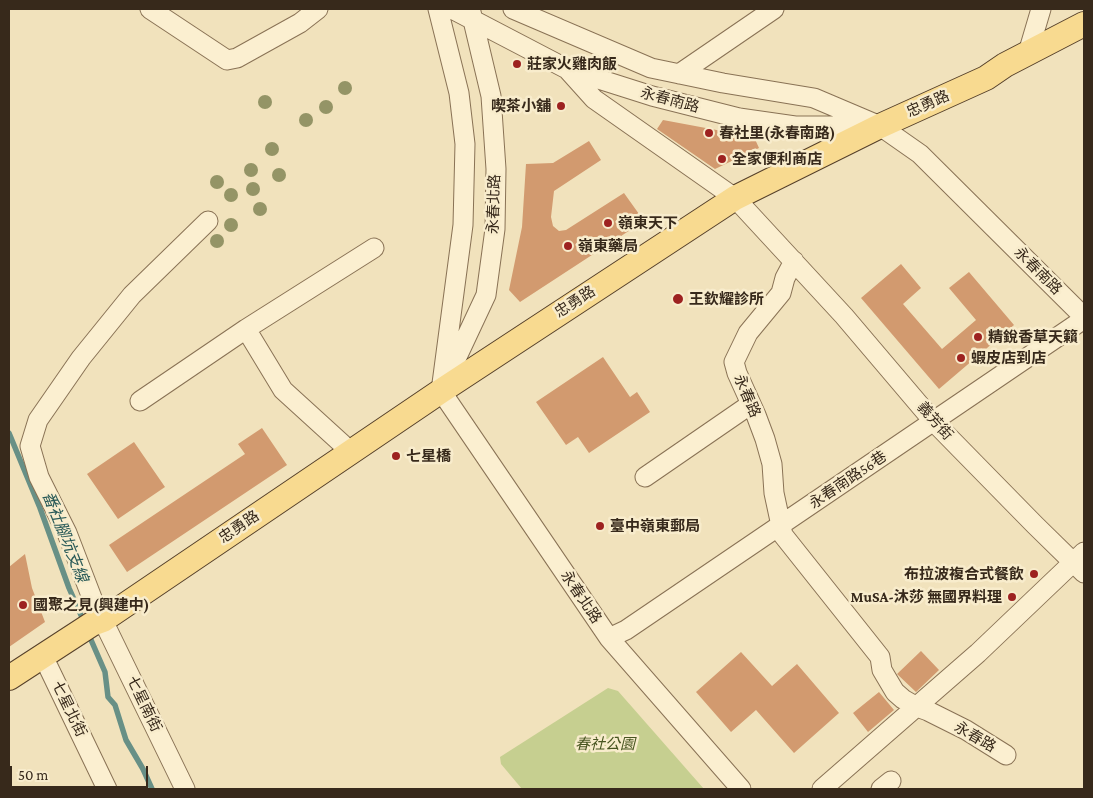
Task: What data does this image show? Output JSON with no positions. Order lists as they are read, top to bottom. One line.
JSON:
{"streets":{"main road":["忠勇路"],"street":["永春南路","永春北路","永春路","義芳街","永春南路56巷","七星南街","七星北街"]},"crossings":[["永春南路","忠勇路"],["永春南路","永春北路"],["永春南路","永春南路56巷"],["忠勇路","永春北路"],["忠勇路","七星南街"],["永春北路","永春南路56巷"],["永春路","義芳街"],["永春路","永春南路56巷"],["義芳街","永春南路56巷"]],"water":["番社腳坑支線"],"parks":["春社公園"],"places":["莊家火雞肉飯","喫茶小舖","春社里(永春南路)","全家便利商店","嶺東天下","嶺東藥局","王欽耀診所","精銳香草天籟","蝦皮店到店","七星橋","臺中嶺東郵局","布拉波複合式餐飲","MuSA-沐莎 無國界料理","國聚之見(興建中)"],"scale_bar":"50 m"}
